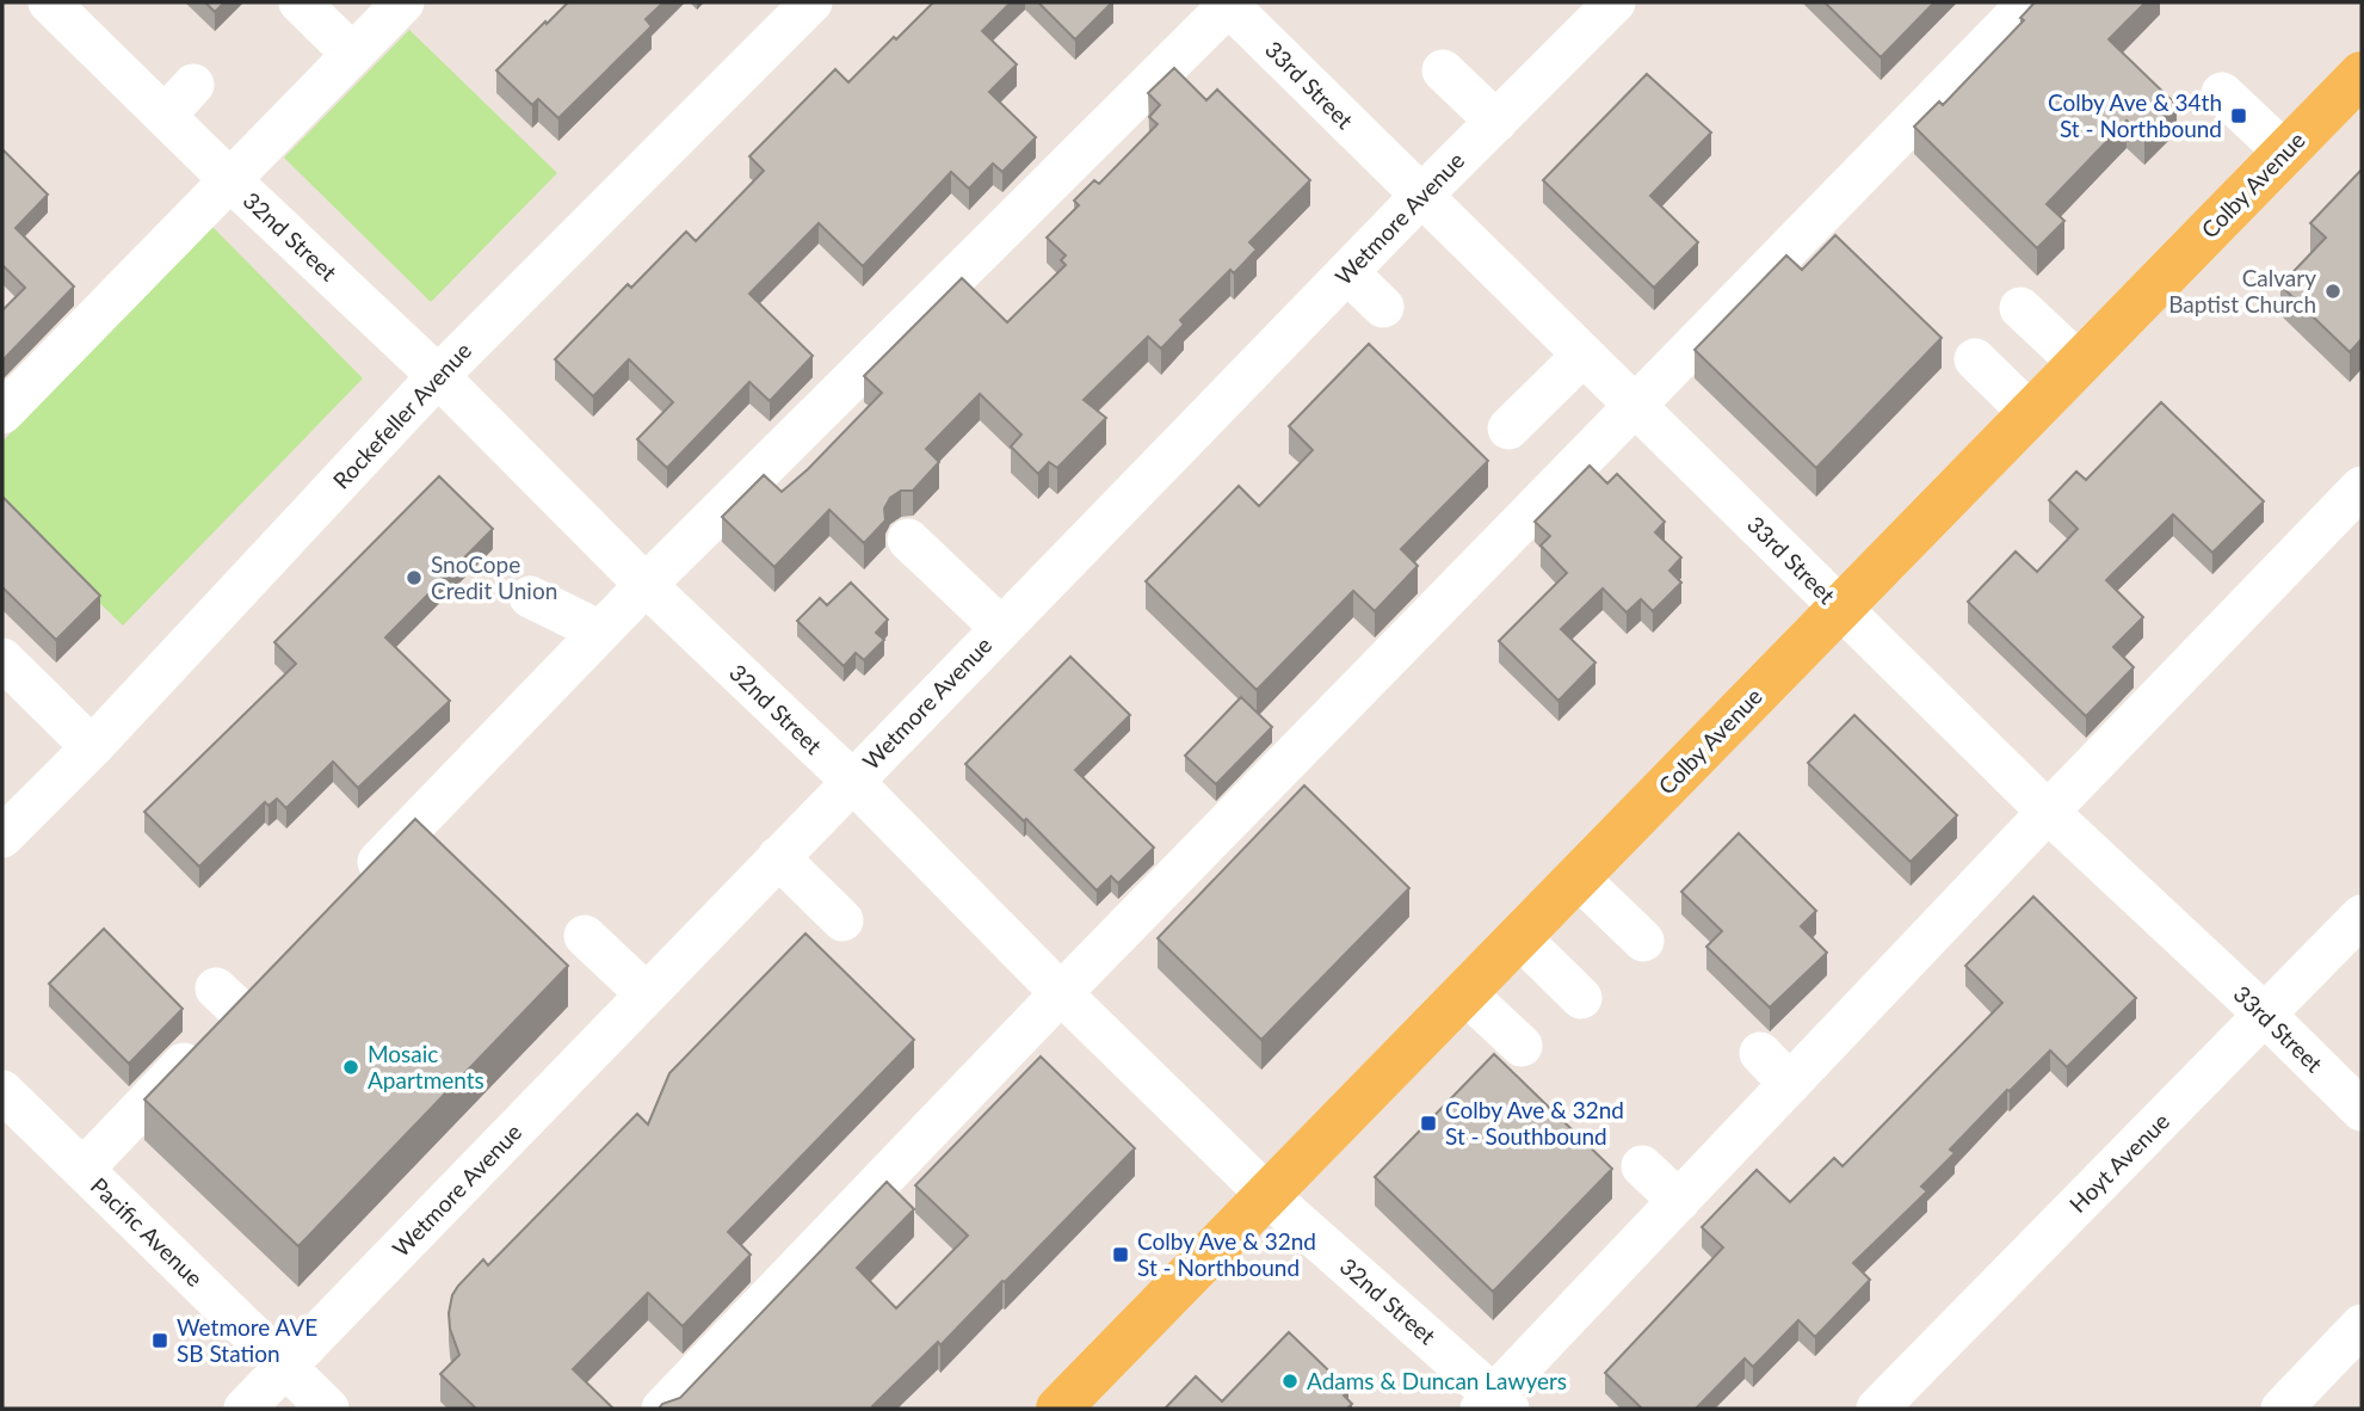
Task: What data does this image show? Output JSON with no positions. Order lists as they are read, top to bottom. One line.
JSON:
{"streets":{"main road":["Colby Avenue"],"street":["33rd Street","Wetmore Avenue","32nd Street","Rockefeller Avenue","Hoyt Avenue","Pacific Avenue"]},"crossings":[["33rd Street","Colby Avenue"],["33rd Street","Wetmore Avenue"],["33rd Street","Hoyt Avenue"],["Colby Avenue","32nd Street"],["Wetmore Avenue","32nd Street"],["Wetmore Avenue","Pacific Avenue"],["32nd Street","Rockefeller Avenue"]],"places":{"transit":["Colby Ave & 34th St - Northbound","Colby Ave & 32nd St - Southbound","Colby Ave & 32nd St - Northbound","Wetmore AVE SB Station"],"other":["Calvary Baptist Church","SnoCope Credit Union","Mosaic Apartments","Adams & Duncan Lawyers"]}}
